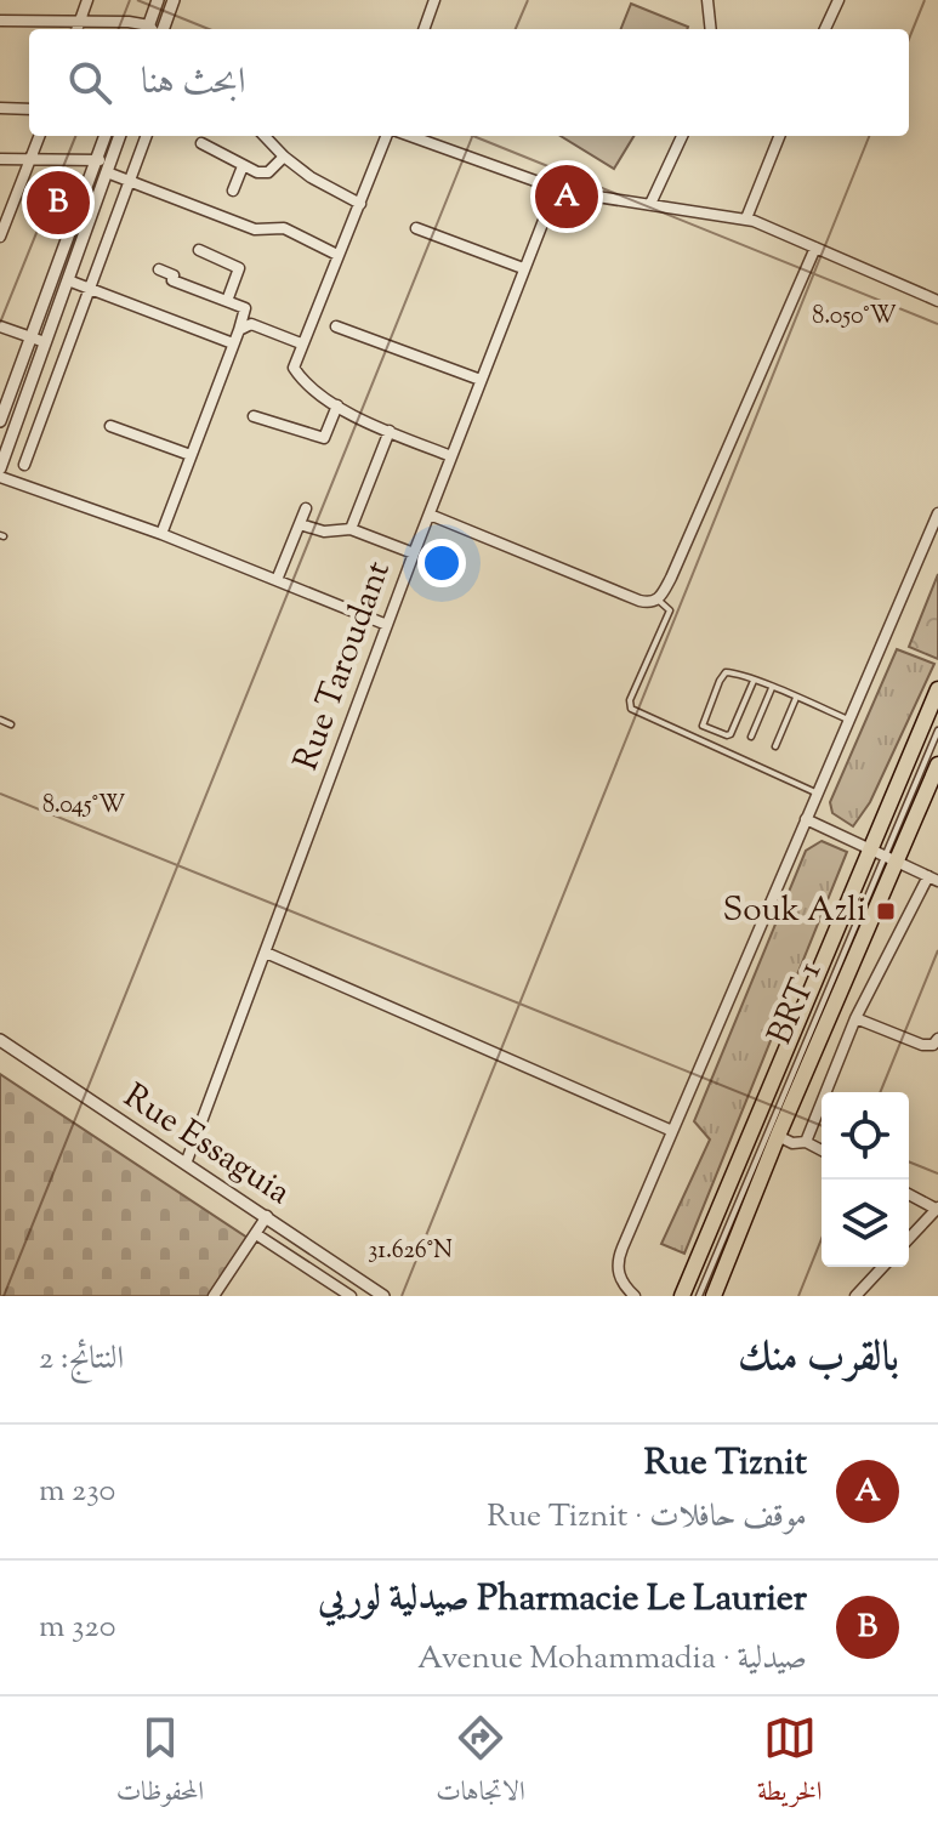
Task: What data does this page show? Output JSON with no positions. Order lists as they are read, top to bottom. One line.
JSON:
{"streets":{"street":["Rue Taroudant","Rue Essaguia"],"lane":["BRT 1"]},"crossings":[["Rue Taroudant","Rue Essaguia"]],"places":{"transit":["Souk Azli"]},"page":{"search":"ابحث هنا","pins":["A","B"],"heading":["بالقرب منك","النتائج: 2"],"list":[{"mark":"A","name":"Rue Tiznit","note":"موقف حافلات · Rue Tiznit","value":"230 m"},{"mark":"B","name":"Pharmacie Le Laurier صيدلية لوريي","note":"صيدلية · Avenue Mohammadia","value":"320 m"}],"nav":["الخريطة","الاتجاهات","المحفوظات"]},"coordinates":["8.050°W","8.045°W","31.626°N"]}
